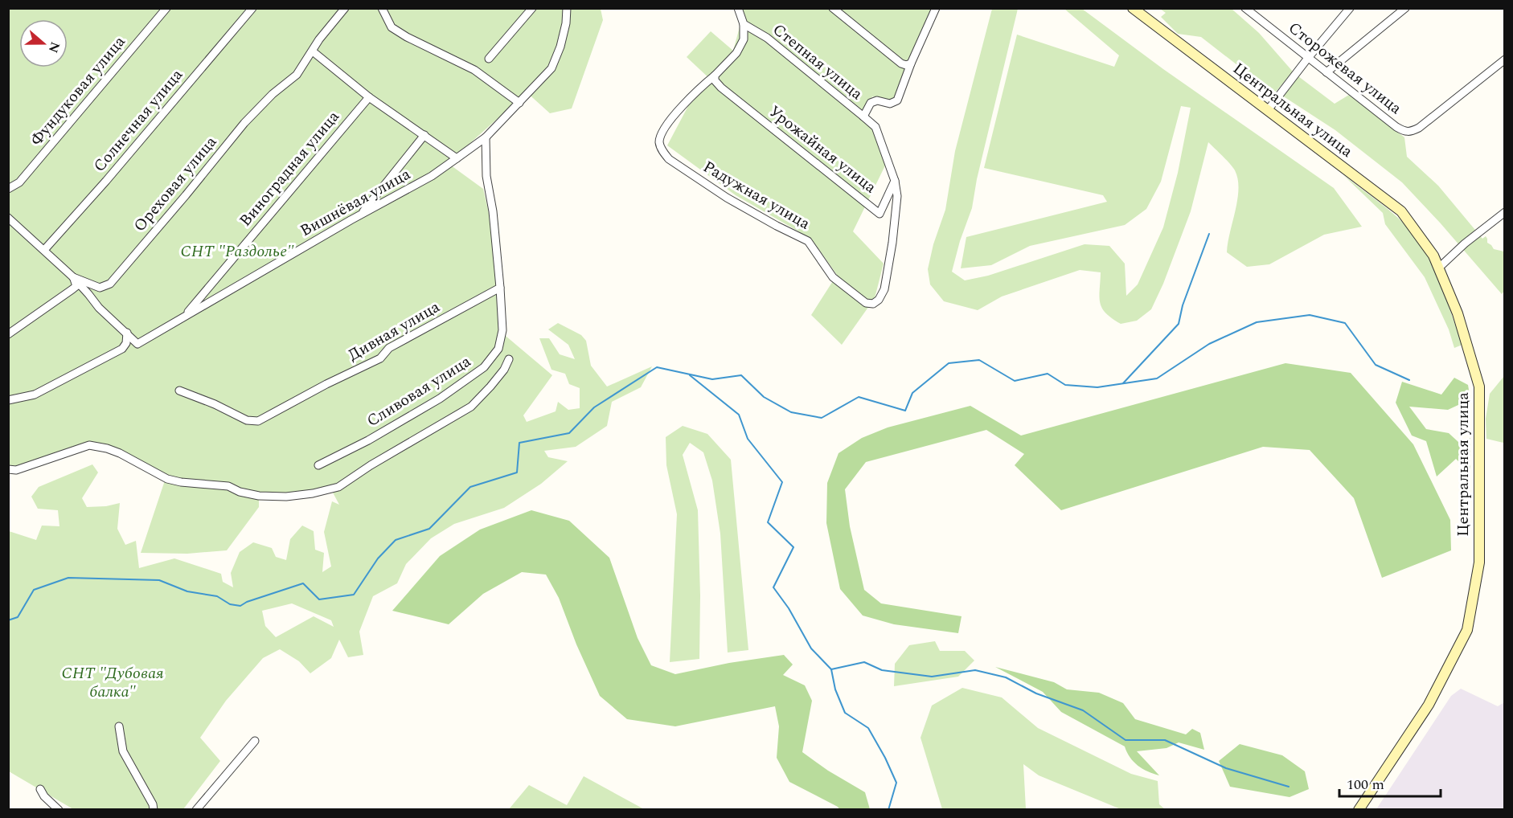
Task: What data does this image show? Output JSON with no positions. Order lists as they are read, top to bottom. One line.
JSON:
{"streets":{"street":["Степная улица","Сторожевая улица","Фундуковая улица","Центральная улица","Солнечная улица","Урожайная улица","Виноградная улица","Ореховая улица","Радужная улица","Вишнёвая улица","Дивная улица","Сливовая улица"]},"crossings":[["Степная улица","Урожайная улица"],["Солнечная улица","Ореховая улица"],["Урожайная улица","Радужная улица"],["Виноградная улица","Вишнёвая улица"],["Ореховая улица","Вишнёвая улица"],["Дивная улица","Сливовая улица"]],"parks":["СНТ \"Раздолье\"","СНТ \"Дубовая балка\""],"scale_bar":"100 m","north":"right"}
